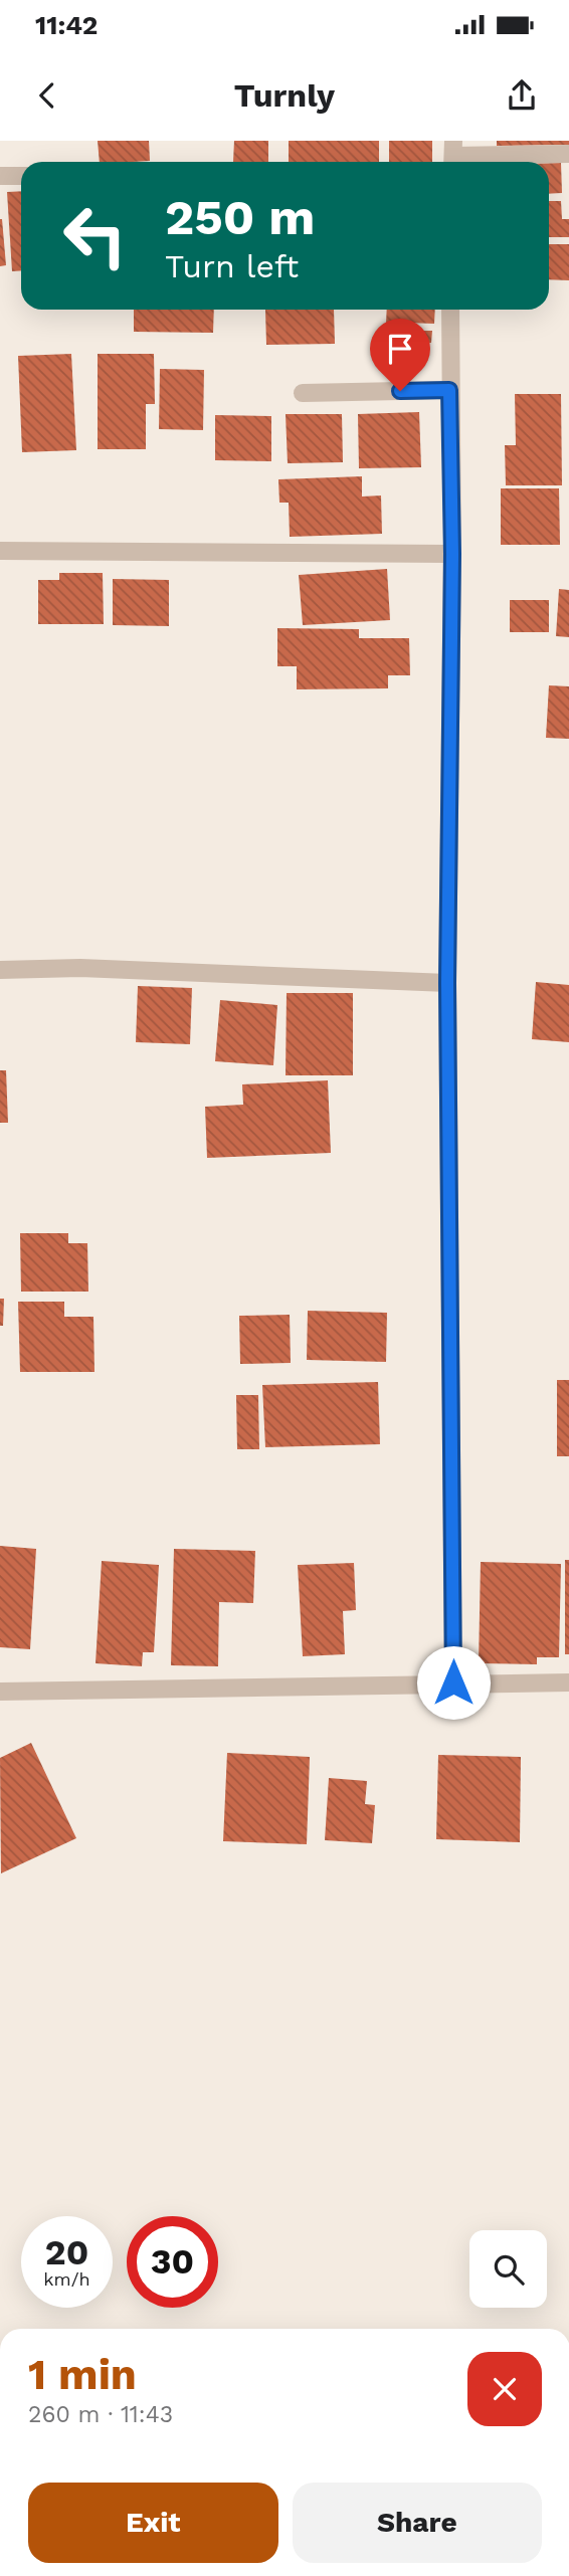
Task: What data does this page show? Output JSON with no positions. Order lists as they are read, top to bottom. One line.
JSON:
{"page":{"status":"11:42","header":"Turnly","turn":["250 m","Turn left"],"speed":"20 km/h","limit":"30","heading":["1 min","260 m · 11:43"],"buttons":["Exit","Share"]}}
